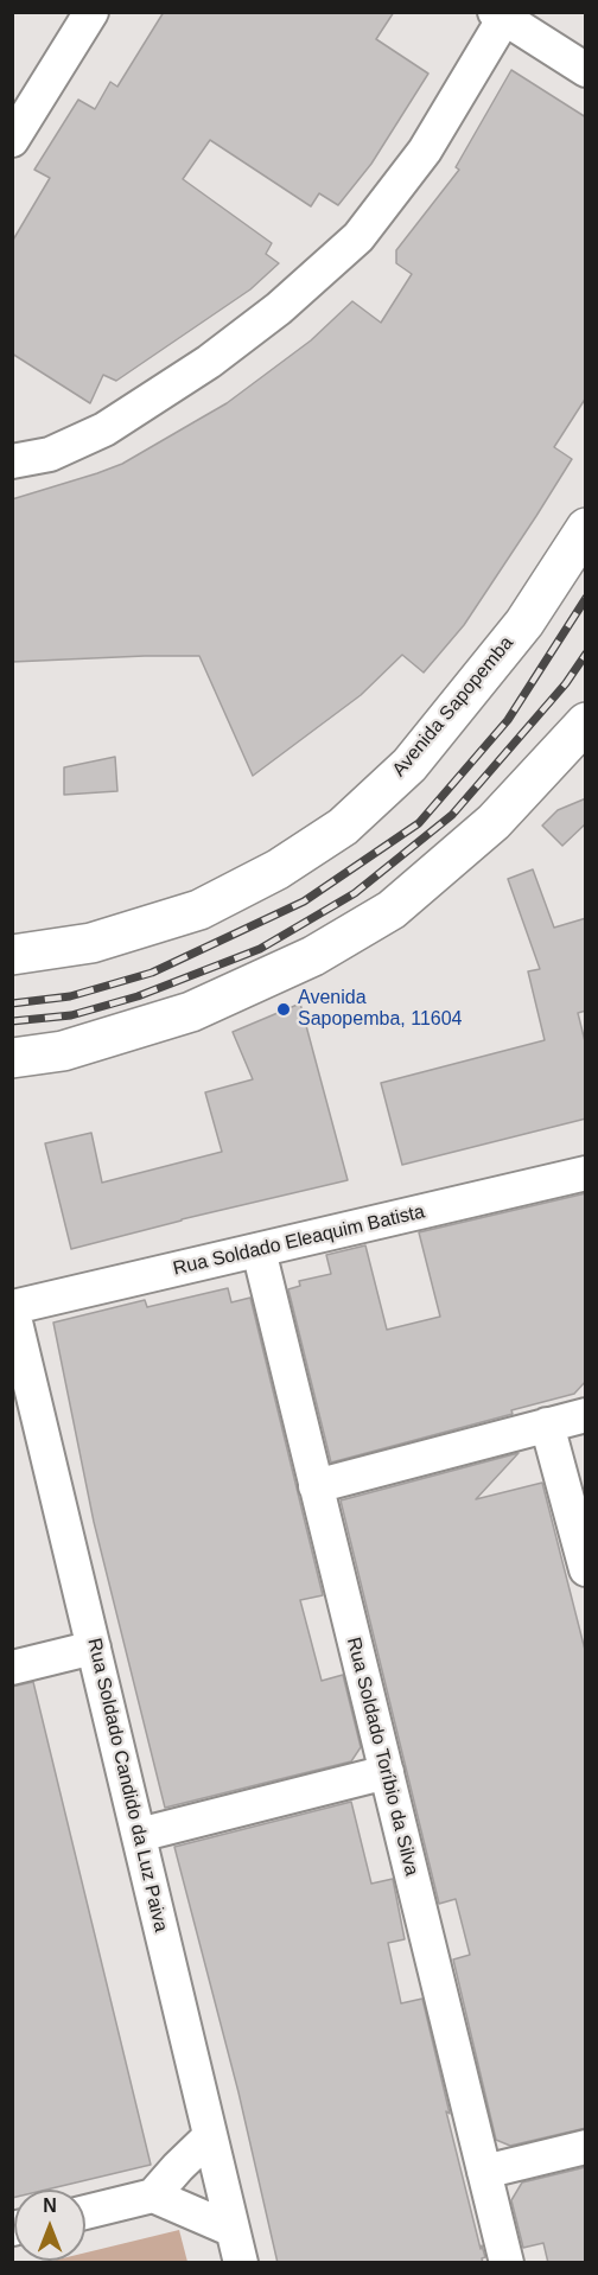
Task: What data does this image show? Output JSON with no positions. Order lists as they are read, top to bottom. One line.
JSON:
{"streets":{"main road":["Avenida Sapopemba"],"street":["Rua Soldado Eleaquim Batista","Rua Soldado Toríbio da Silva","Rua Soldado Candido da Luz Paiva"]},"crossings":[["Rua Soldado Eleaquim Batista","Rua Soldado Toríbio da Silva"],["Rua Soldado Eleaquim Batista","Rua Soldado Candido da Luz Paiva"]],"places":["Avenida Sapopemba, 11604"],"north":"top"}
